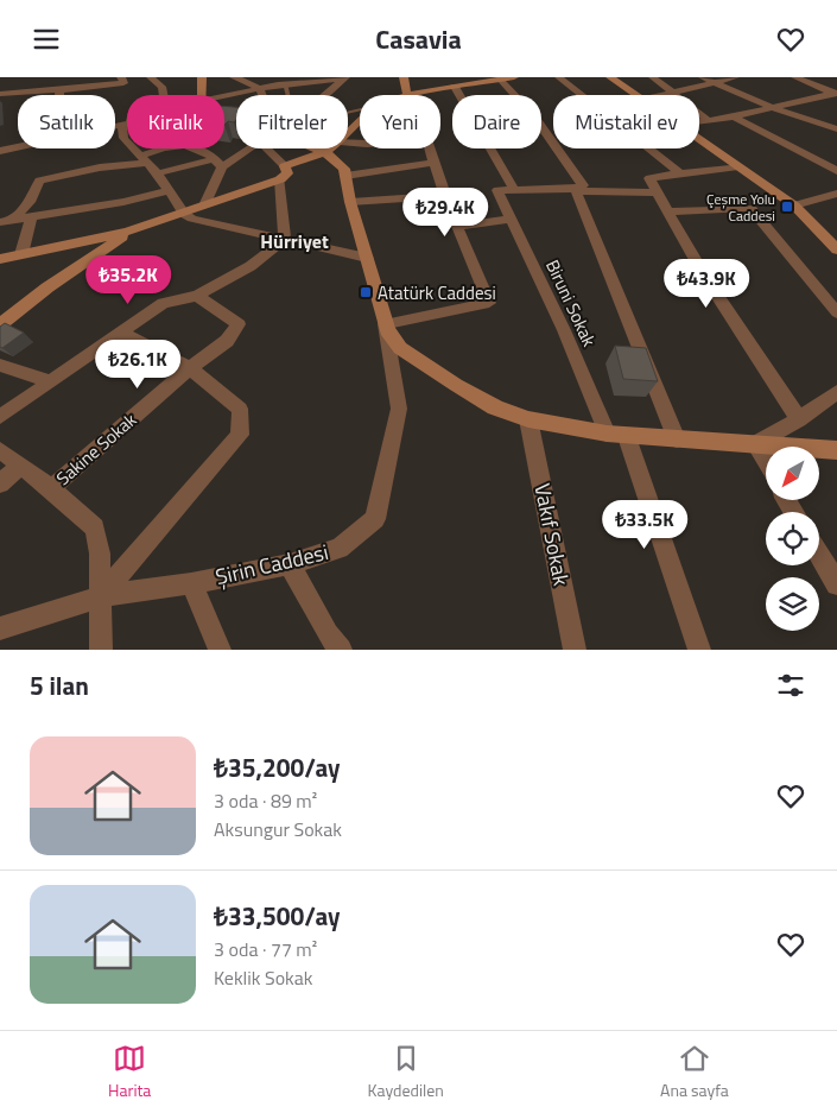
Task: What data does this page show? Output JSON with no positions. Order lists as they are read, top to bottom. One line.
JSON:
{"streets":{"street":["Biruni Sokak","Sakine Sokak","Vakıf Sokak","Şirin Caddesi"]},"districts":["Hürriyet"],"places":{"transit":["Çeşme Yolu Caddesi","Atatürk Caddesi"]},"north":"bottom left","page":{"header":"Casavia","chip":["Satılık","Kiralık","Filtreler","Yeni","Daire","Müstakil ev"],"price":["₺29.4K","₺35.2K","₺43.9K","₺26.1K","₺33.5K"],"heading":"5 ilan","list":[{"name":"₺35,200/ay","note":"3 oda · 89 m² · Aksungur Sokak"},{"name":"₺33,500/ay","note":"3 oda · 77 m² · Keklik Sokak"}],"tabs":["Harita","Kaydedilen","Ana sayfa"]}}
